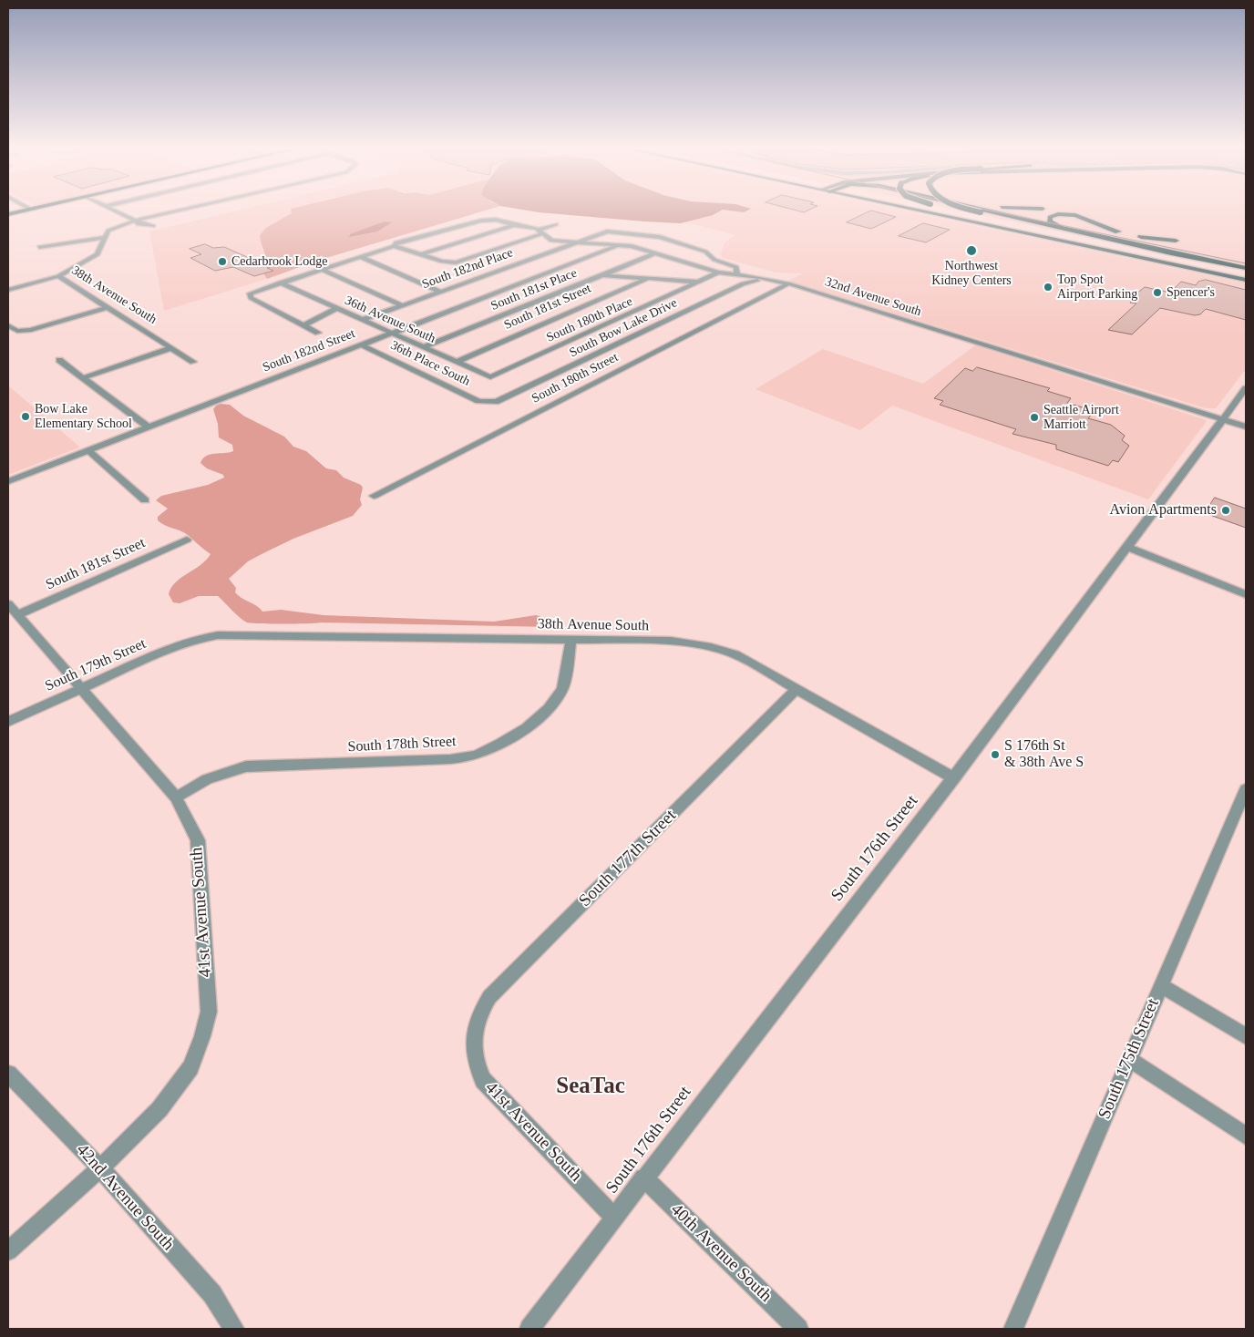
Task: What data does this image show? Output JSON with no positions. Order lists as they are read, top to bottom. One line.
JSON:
{"streets":{"street":["South 182nd Place","South 181st Place","38th Avenue South","32nd Avenue South","South 181st Street","36th Avenue South","South 180th Place","South Bow Lake Drive","South 182nd Street","36th Place South","South 180th Street","South 179th Street","South 178th Street","South 176th Street","South 177th Street","41st Avenue South","South 175th Street","42nd Avenue South","40th Avenue South"]},"crossings":[["South 182nd Place","32nd Avenue South"],["South 182nd Place","36th Avenue South"],["South 181st Place","32nd Avenue South"],["South 181st Place","36th Avenue South"],["South 181st Place","South 180th Place"],["38th Avenue South","South 179th Street"],["38th Avenue South","South 178th Street"],["38th Avenue South","South 176th Street"],["38th Avenue South","South 177th Street"],["32nd Avenue South","South 180th Place"],["32nd Avenue South","South Bow Lake Drive"],["32nd Avenue South","South 182nd Street"],["32nd Avenue South","South 180th Street"],["32nd Avenue South","South 176th Street"],["South 181st Street","36th Avenue South"],["South 181st Street","South 180th Place"],["South 181st Street","41st Avenue South"],["36th Avenue South","South 180th Place"],["36th Avenue South","South 182nd Street"],["South Bow Lake Drive","36th Place South"],["South 182nd Street","36th Place South"],["South 179th Street","41st Avenue South"],["South 178th Street","41st Avenue South"],["South 176th Street","41st Avenue South"],["South 176th Street","40th Avenue South"],["South 177th Street","41st Avenue South"],["41st Avenue South","42nd Avenue South"]],"districts":["SeaTac"],"places":["Northwest Kidney Centers","Cedarbrook Lodge","Top Spot Airport Parking","Spencer's","Bow Lake Elementary School","Seattle Airport Marriott","Avion Apartments","S 176th St & 38th Ave S"]}
